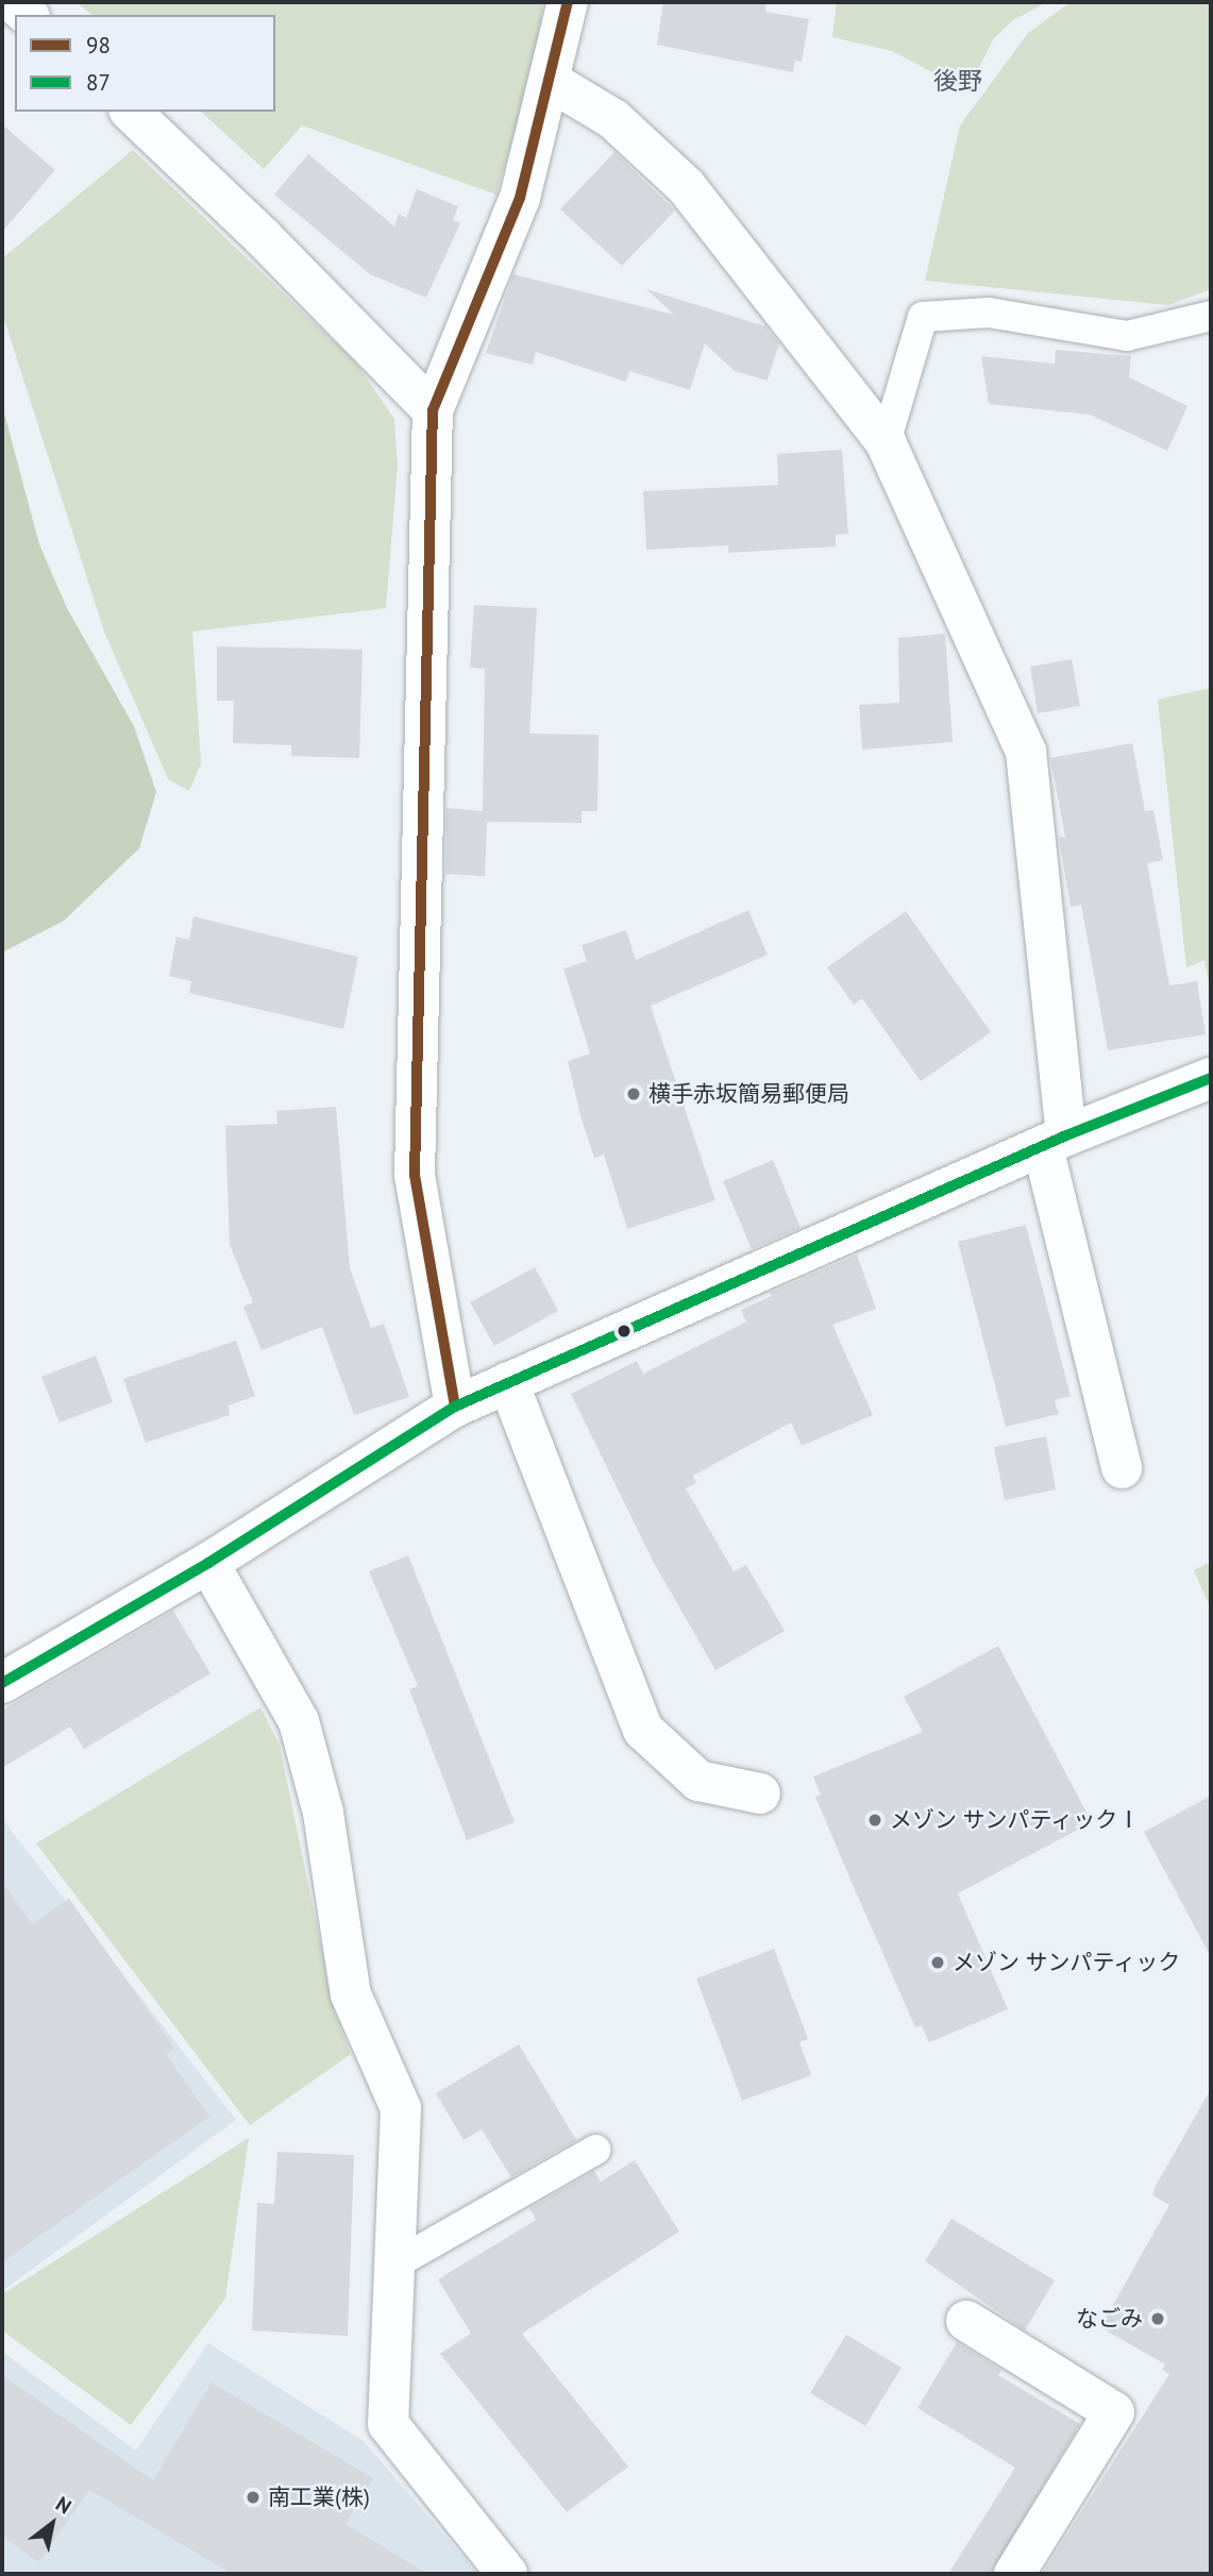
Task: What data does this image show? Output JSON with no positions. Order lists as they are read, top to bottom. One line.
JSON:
{"districts":["後野"],"places":["横手赤坂簡易郵便局","メゾン サンパティックⅠ","メゾン サンパティック","なごみ","南工業(株)"],"lines":["transit line 98","transit line 87"],"legend":["98","87"],"north":"top right"}
